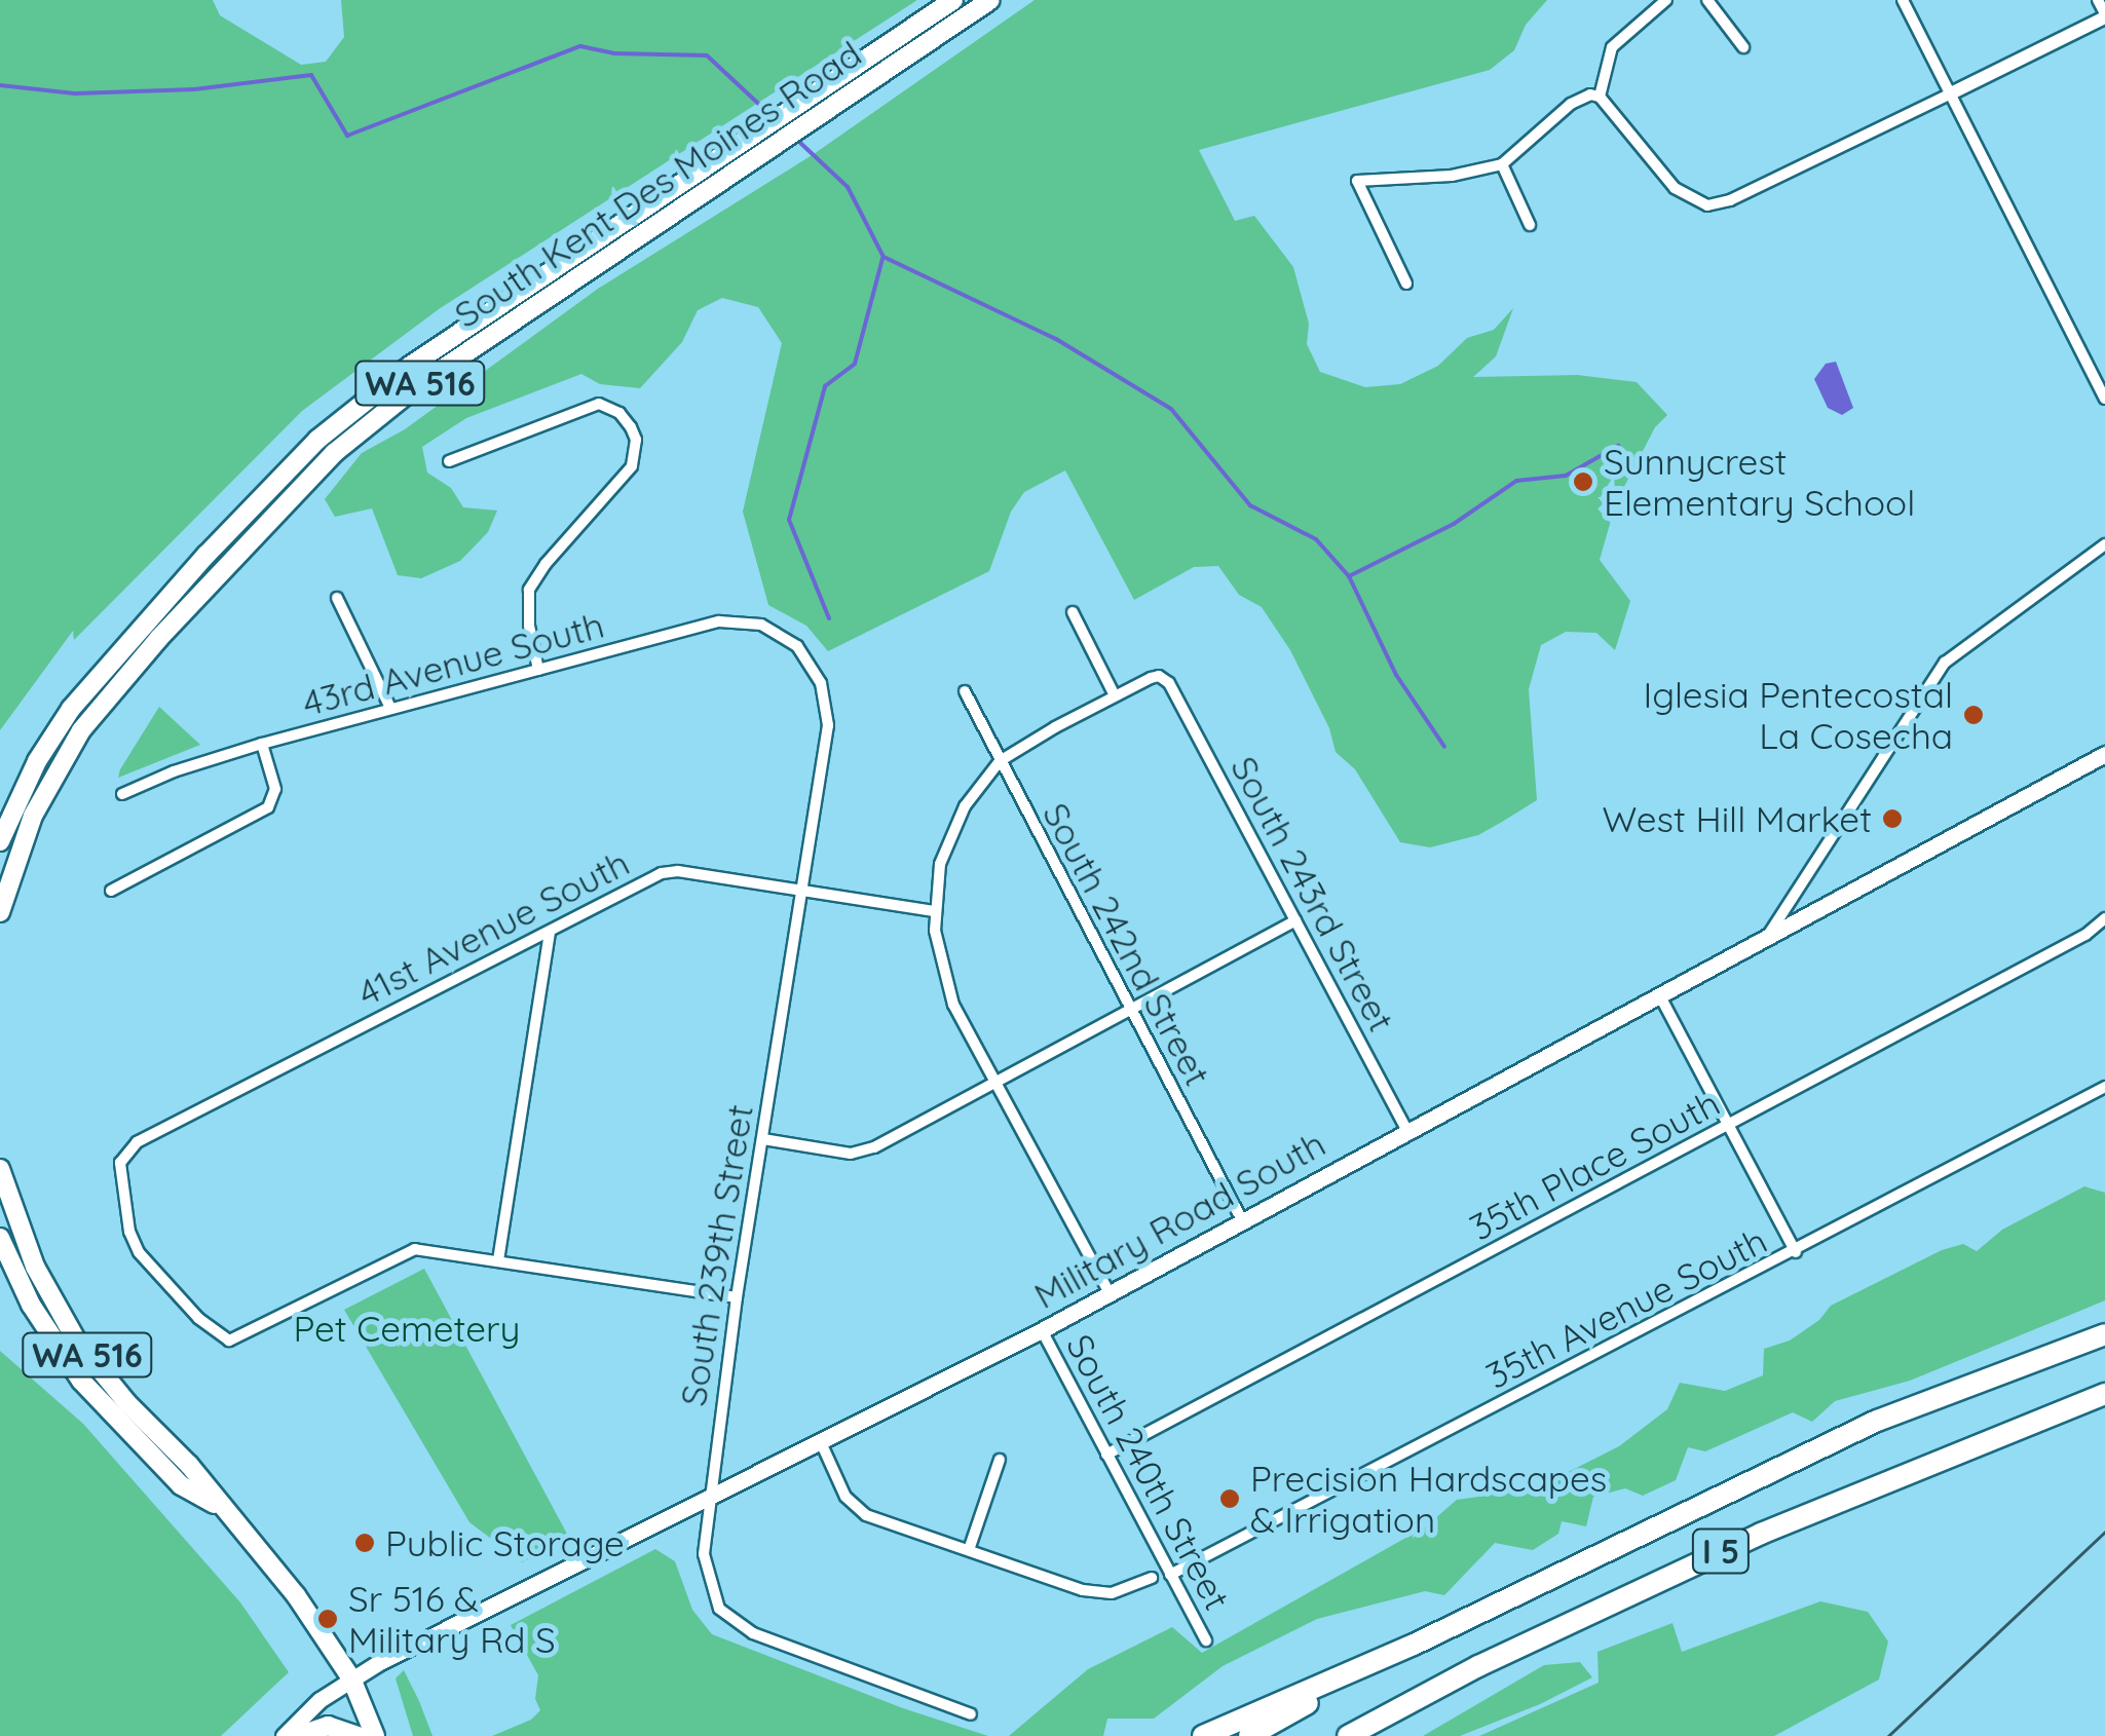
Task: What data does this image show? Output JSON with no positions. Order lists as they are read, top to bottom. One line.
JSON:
{"streets":{"highway":["South Kent Des Moines Road","WA 516","I 5"],"main road":["Military Road South"],"street":["43rd Avenue South","South 243rd Street","41st Avenue South","South 242nd Street","35th Place South","South 239th Street","35th Avenue South","South 240th Street"]},"crossings":[["WA 516","Military Road South"],["43rd Avenue South","South 239th Street"],["South 243rd Street","Military Road South"],["41st Avenue South","South 239th Street"],["South 242nd Street","Military Road South"],["35th Place South","South 240th Street"],["Military Road South","South 239th Street"],["Military Road South","South 240th Street"],["35th Avenue South","South 240th Street"]],"parks":["Pet Cemetery"],"places":["Sunnycrest Elementary School","Iglesia Pentecostal La Cosecha","West Hill Market","Precision Hardscapes & Irrigation","Public Storage","Sr 516 & Military Rd S"]}
